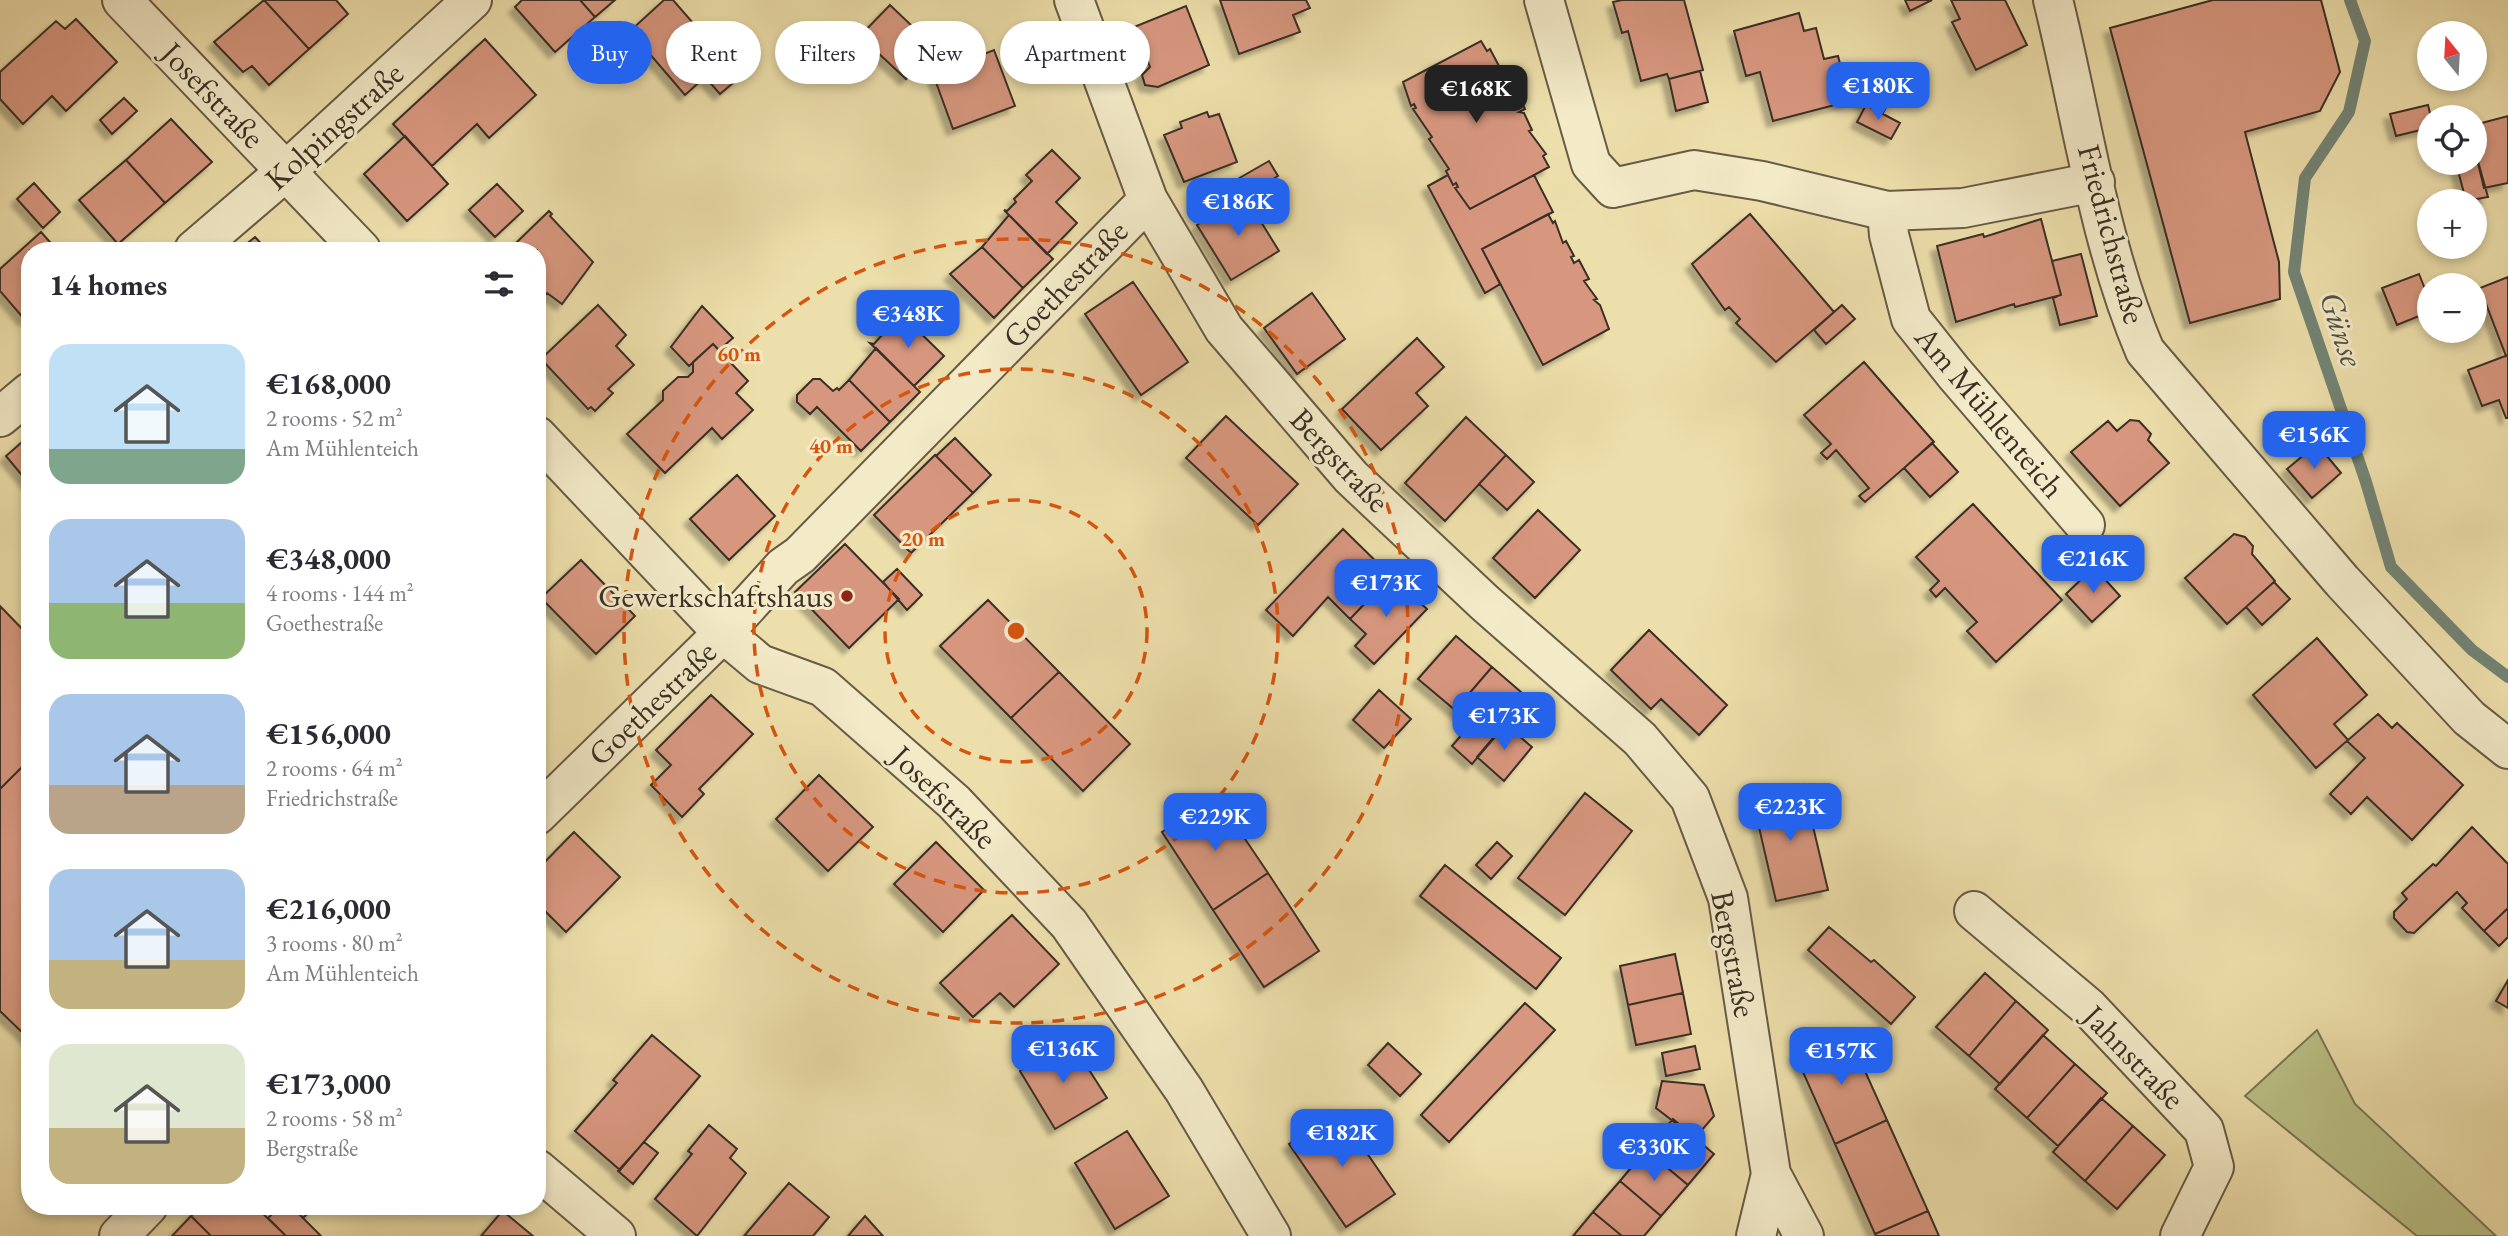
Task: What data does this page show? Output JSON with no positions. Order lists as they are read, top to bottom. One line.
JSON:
{"streets":{"street":["Josefstraße","Kolpingstraße","Friedrichstraße","Goethestraße","Am Mühlenteich","Bergstraße","Jahnstraße"]},"crossings":[["Josefstraße","Kolpingstraße"],["Josefstraße","Goethestraße"],["Goethestraße","Bergstraße"]],"water":["Günse"],"places":["Gewerkschaftshaus"],"north":"top","page":{"map_buttons":["+","−"],"chip":["Buy","Rent","Filters","New","Apartment"],"price":["€180K","€168K","€186K","€348K","€156K","€216K","€173K","€173K","€223K","€229K","€136K","€157K","€182K","€330K"],"heading":"14 homes","list":[{"name":"€168,000","note":"2 rooms · 52 m² · Am Mühlenteich"},{"name":"€348,000","note":"4 rooms · 144 m² · Goethestraße"},{"name":"€156,000","note":"2 rooms · 64 m² · Friedrichstraße"},{"name":"€216,000","note":"3 rooms · 80 m² · Am Mühlenteich"},{"name":"€173,000","note":"2 rooms · 58 m² · Bergstraße"}]},"rings":["60 m","40 m","20 m"]}
